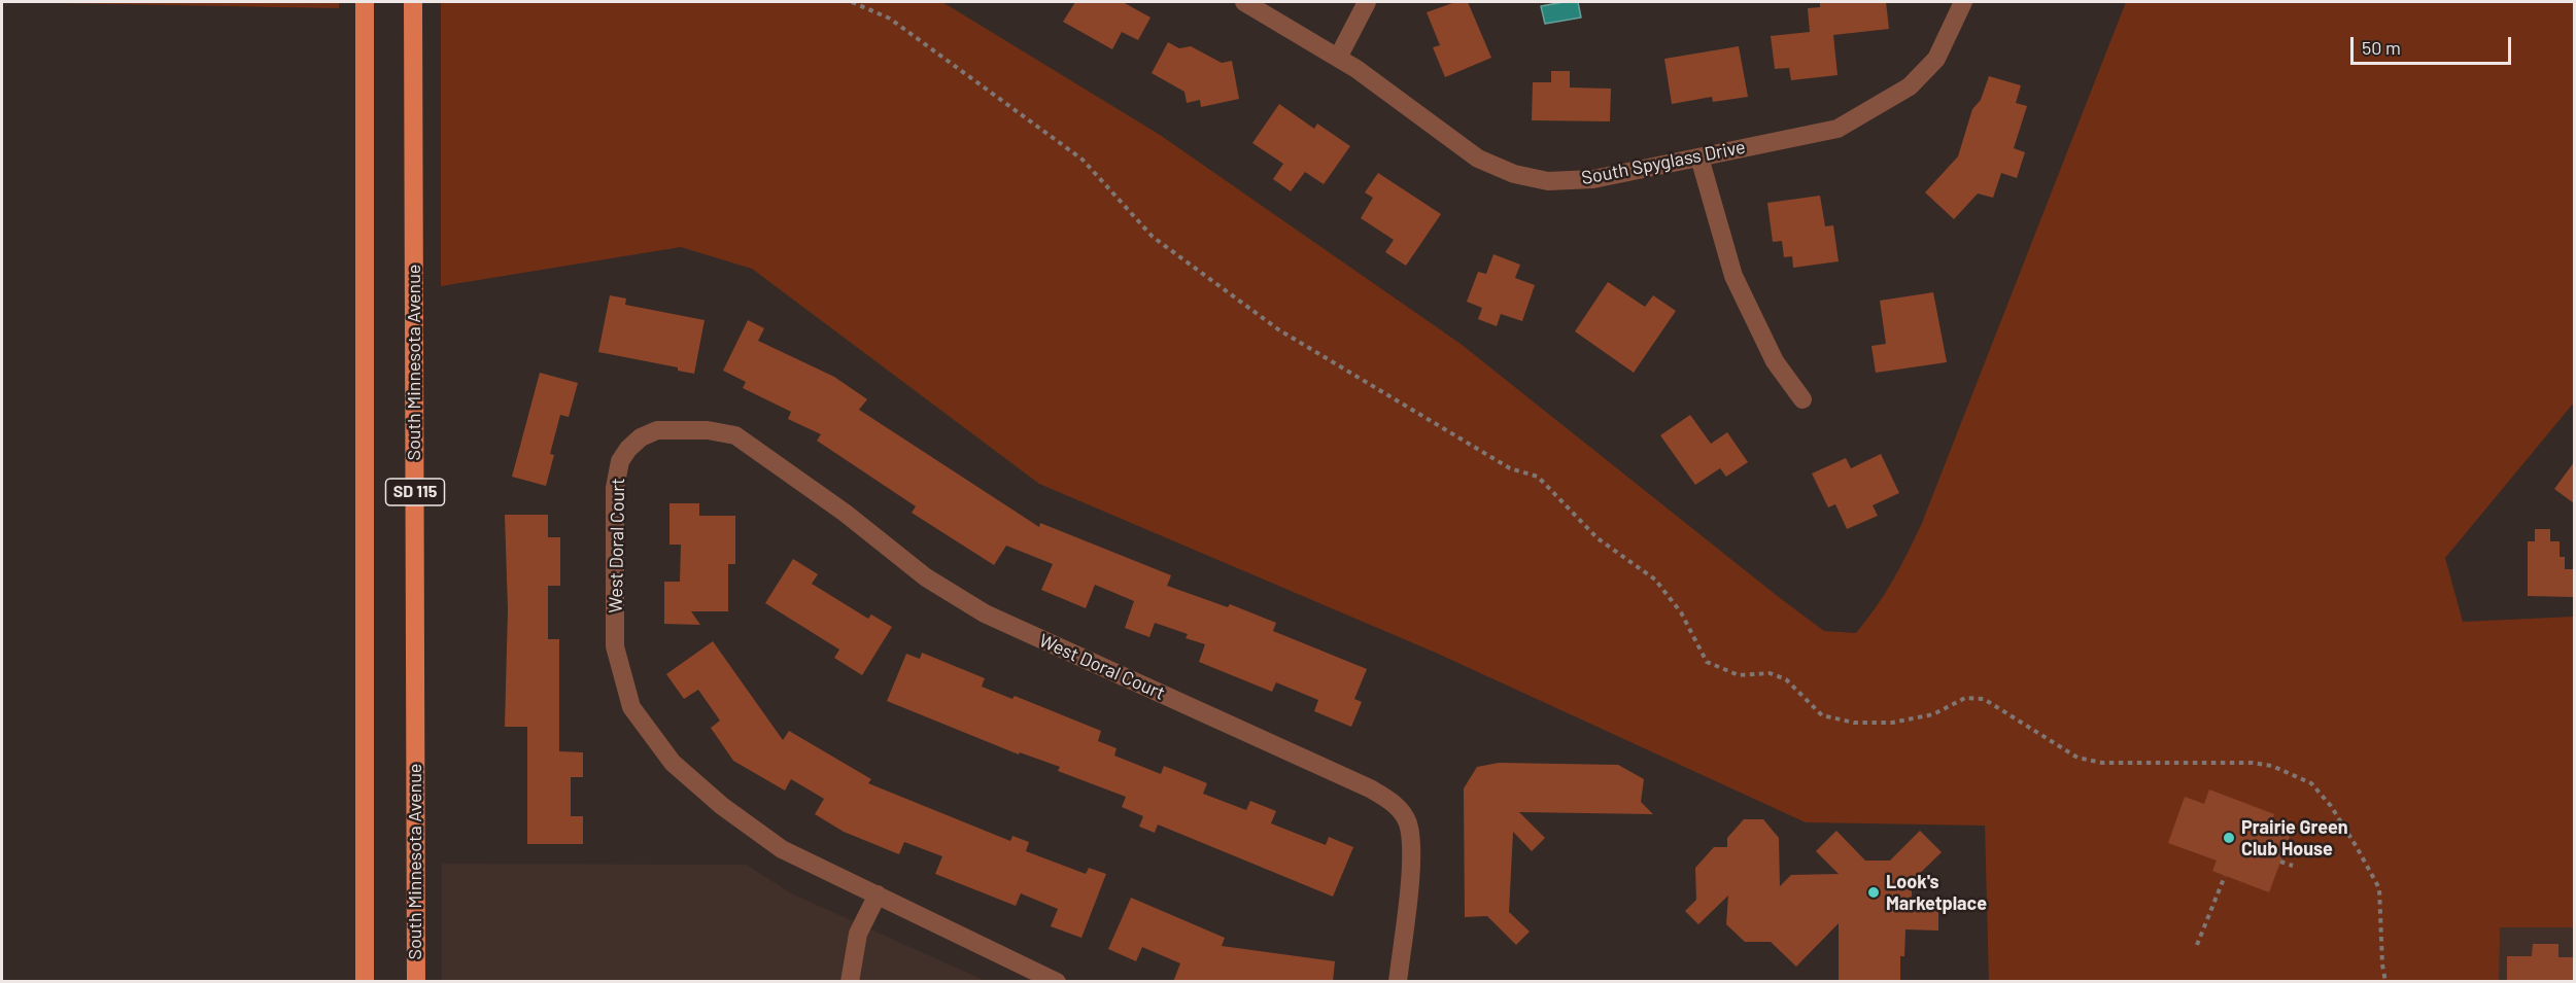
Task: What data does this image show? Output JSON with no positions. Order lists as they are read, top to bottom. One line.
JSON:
{"streets":{"main road":["South Minnesota Avenue","SD 115"],"street":["South Spyglass Drive","West Doral Court"]},"places":["Prairie Green Club House","Look's Marketplace"],"scale_bar":"50 m"}
